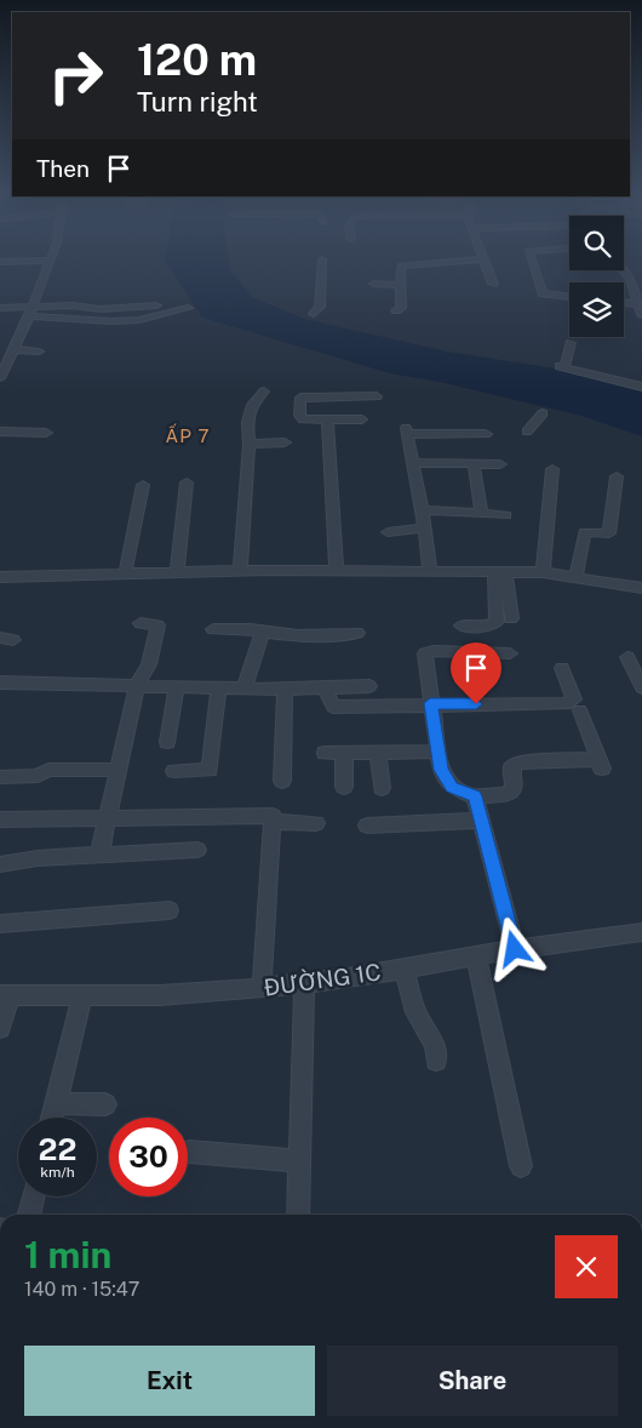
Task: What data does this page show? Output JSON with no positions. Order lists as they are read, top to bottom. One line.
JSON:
{"streets":{"street":["ĐƯỜNG 1C"]},"districts":["ẤP 7"],"page":{"turn":["120 m","Turn right"],"then":"Then","speed":"22 km/h","limit":"30","heading":["1 min","140 m · 15:47"],"buttons":["Exit","Share"]}}
